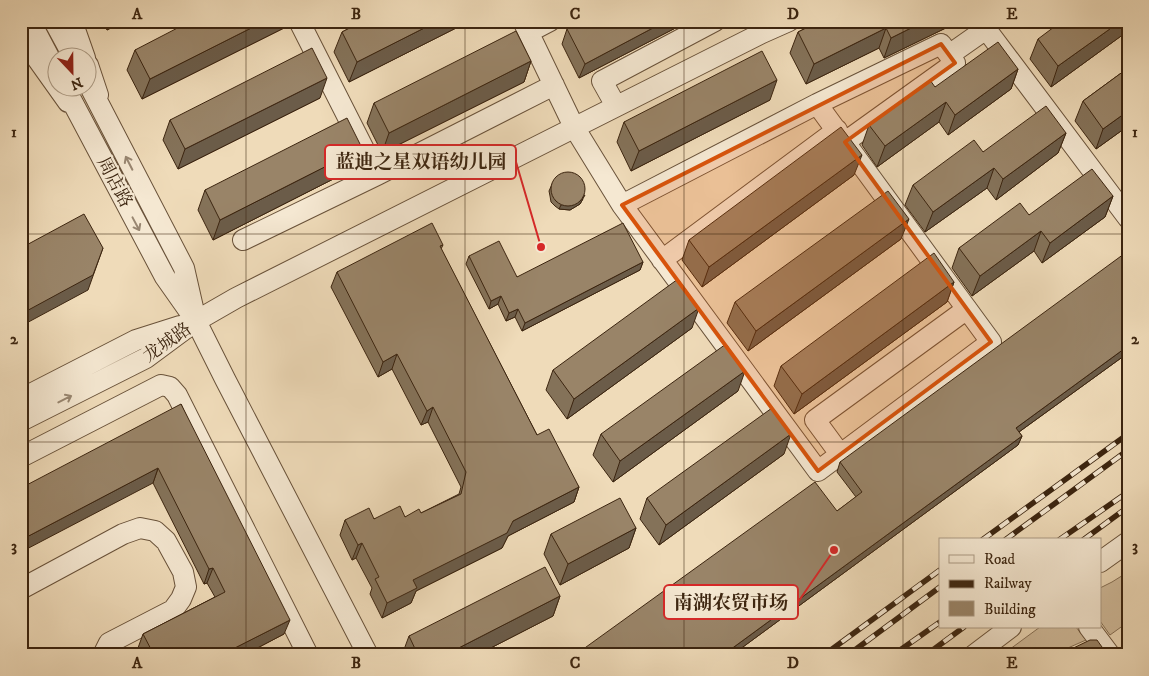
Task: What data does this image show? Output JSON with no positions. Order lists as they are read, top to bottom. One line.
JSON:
{"streets":{"street":["周店路","龙城路"]},"crossings":[["周店路","龙城路"]],"places":["蓝迪之星双语幼儿园","南湖农贸市场"],"legend":["Road","Railway","Building"],"north":"bottom","grid":{"columns":["A","B","C","D","E"],"rows":["1","2","3"]}}
